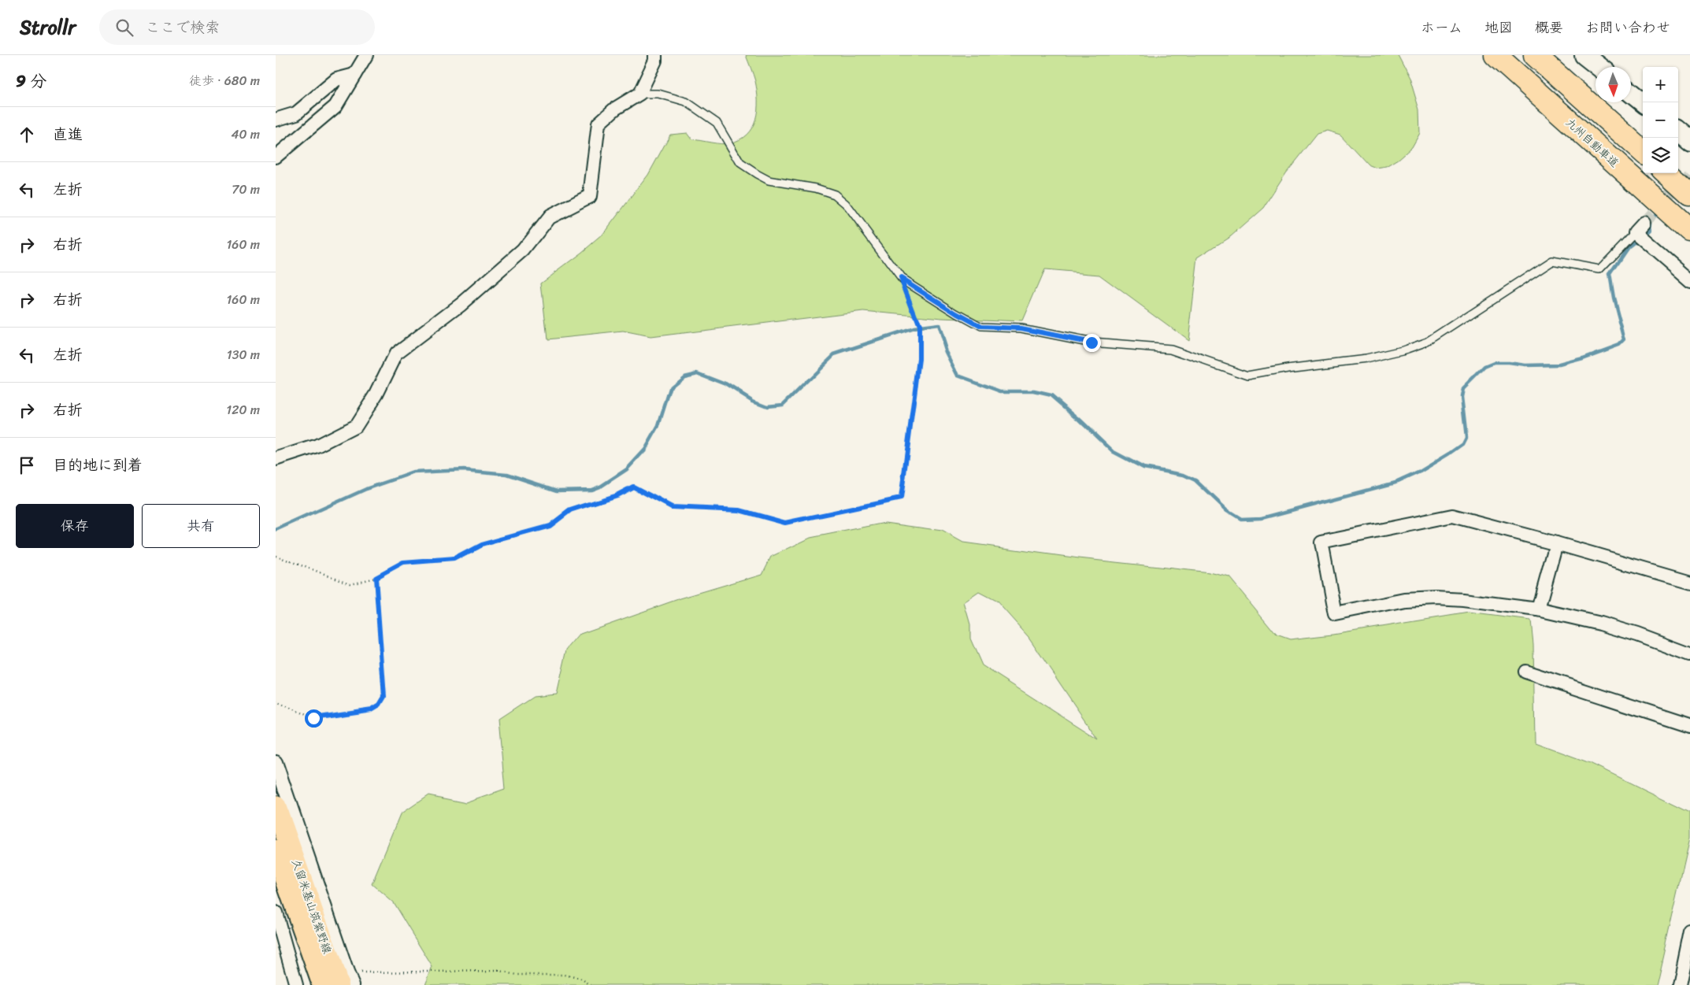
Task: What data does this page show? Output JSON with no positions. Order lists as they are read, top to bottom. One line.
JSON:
{"streets":{"highway":["九州自動車道"],"main road":["久留米基山筑紫野線"]},"north":"bottom","page":{"header":"Strollr","search":"ここで検索","nav":["ホーム","地図","概要","お問い合わせ"],"heading":["9 分","徒歩 · 680 m"],"map_buttons":["+","−"],"list":[["直進","40 m"],["左折","70 m"],["右折","160 m"],["右折","160 m"],["左折","130 m"],["右折","120 m"],"目的地に到着"],"buttons":["保存","共有"]}}
